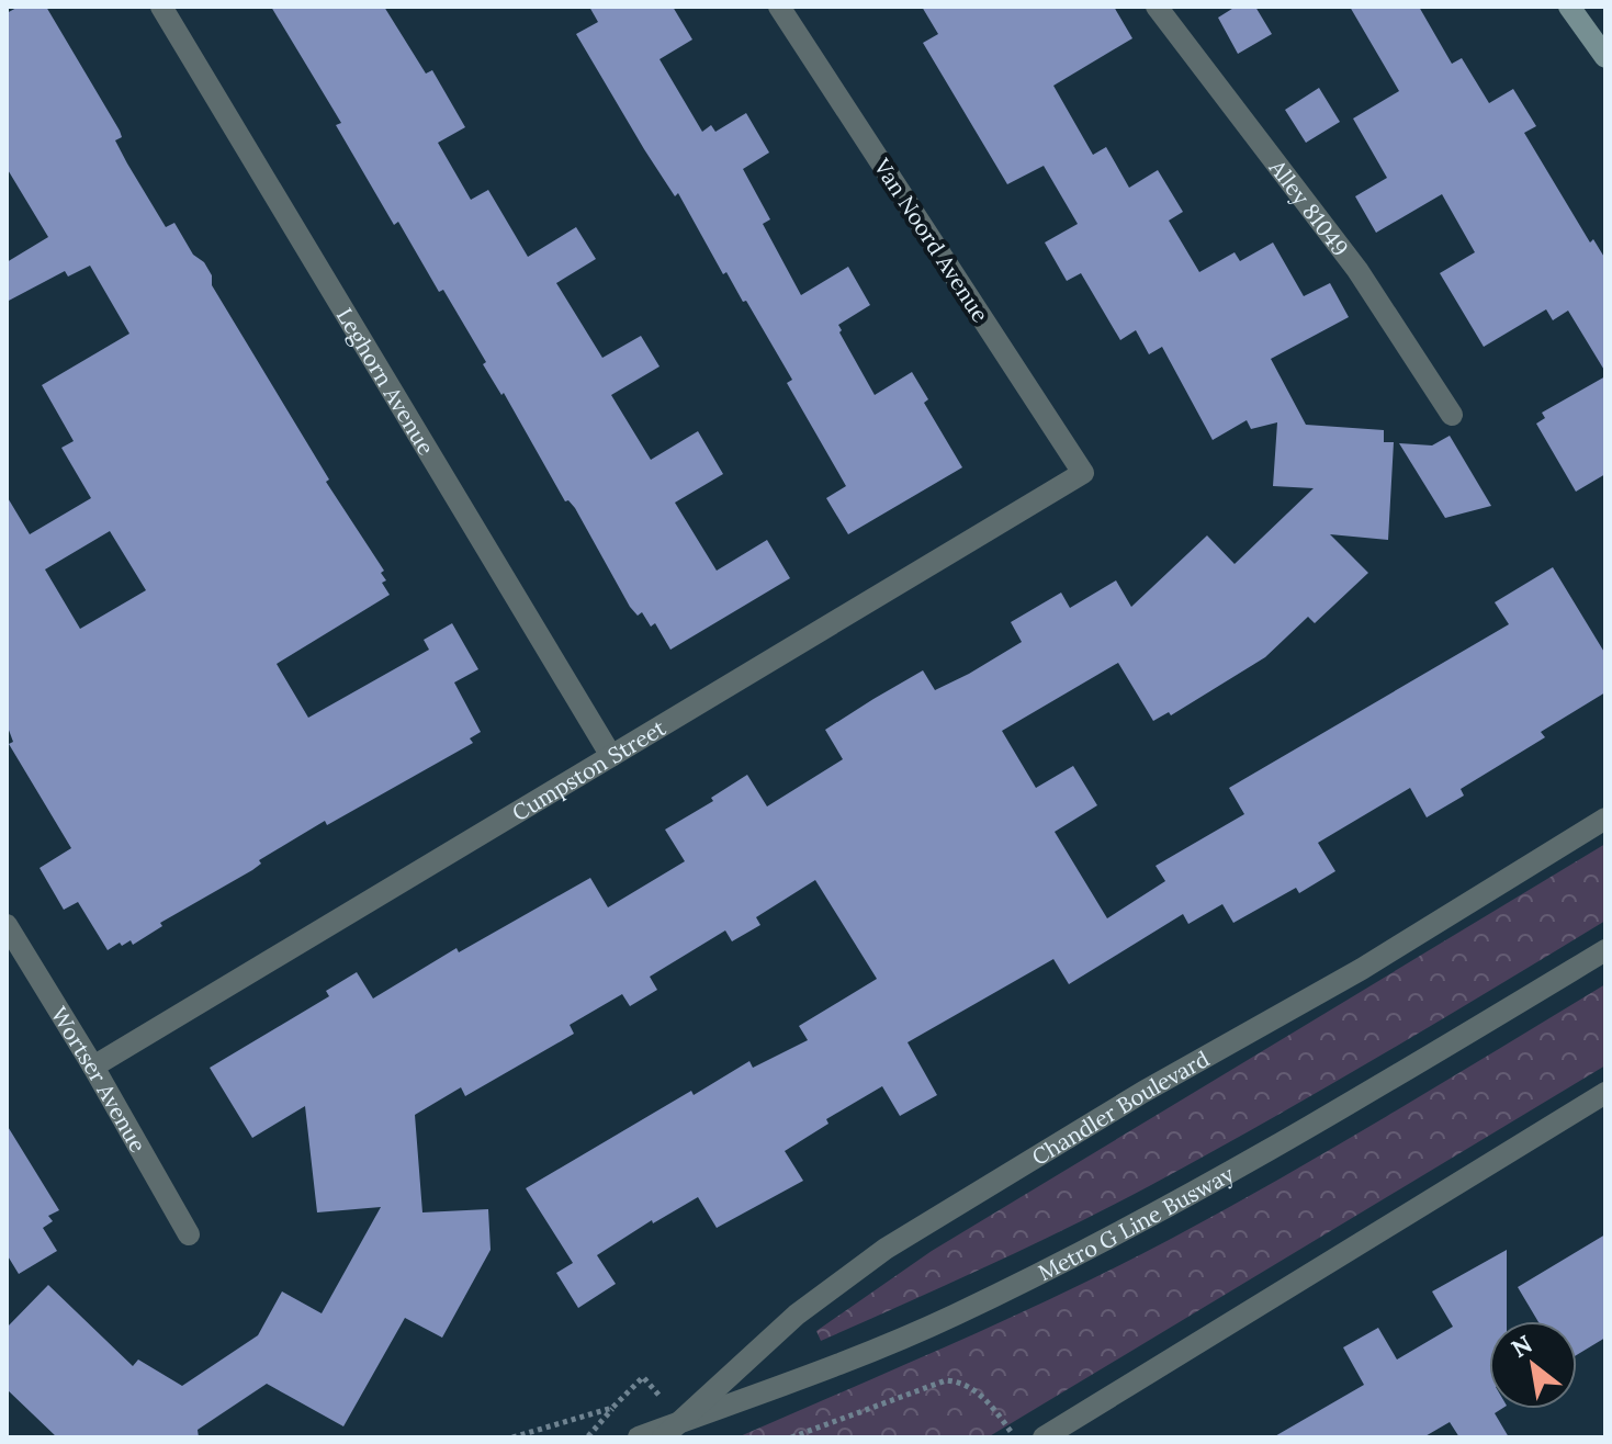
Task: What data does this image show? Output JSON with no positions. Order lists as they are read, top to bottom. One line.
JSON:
{"streets":{"street":["Alley 81049","Van Noord Avenue","Leghorn Avenue","Cumpston Street","Wortser Avenue","Chandler Boulevard","Metro G Line Busway"]},"crossings":[["Van Noord Avenue","Cumpston Street"],["Leghorn Avenue","Cumpston Street"],["Cumpston Street","Wortser Avenue"],["Chandler Boulevard","Metro G Line Busway"]],"north":"top left"}
